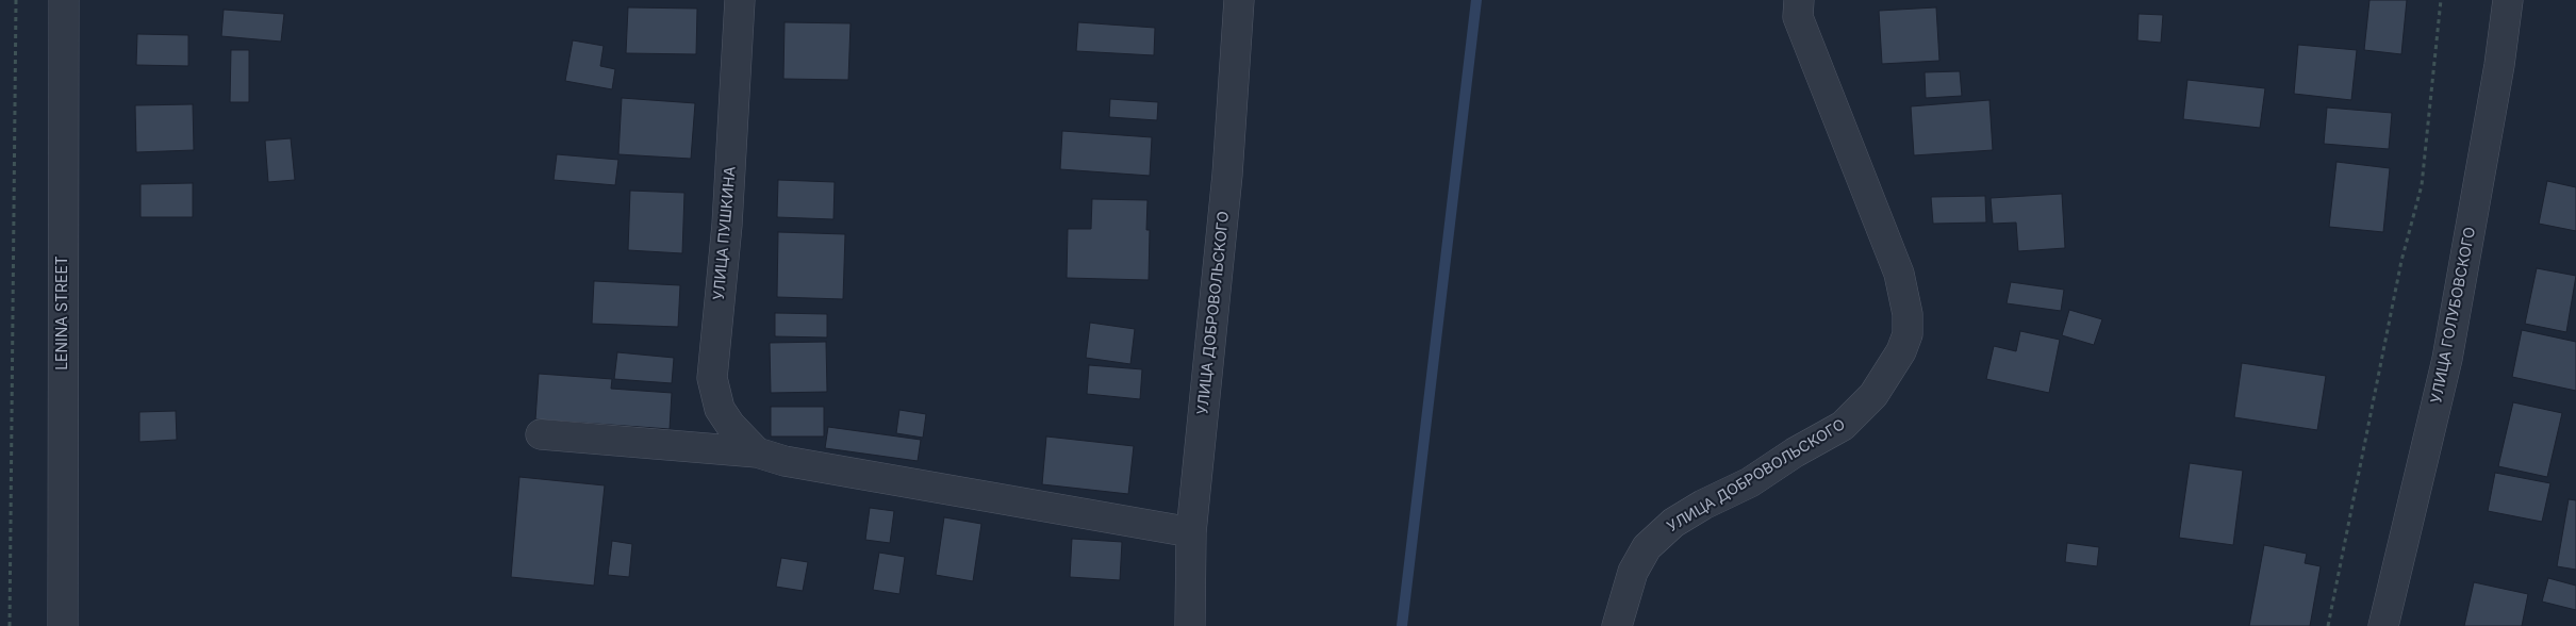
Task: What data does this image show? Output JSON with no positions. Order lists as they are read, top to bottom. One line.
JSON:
{"streets":{"street":["УЛИЦА ПУШКИНА","LENINA STREET","УЛИЦА ДОБРОВОЛЬСКОГО","УЛИЦА ГОЛУБОВСКОГО"]}}
